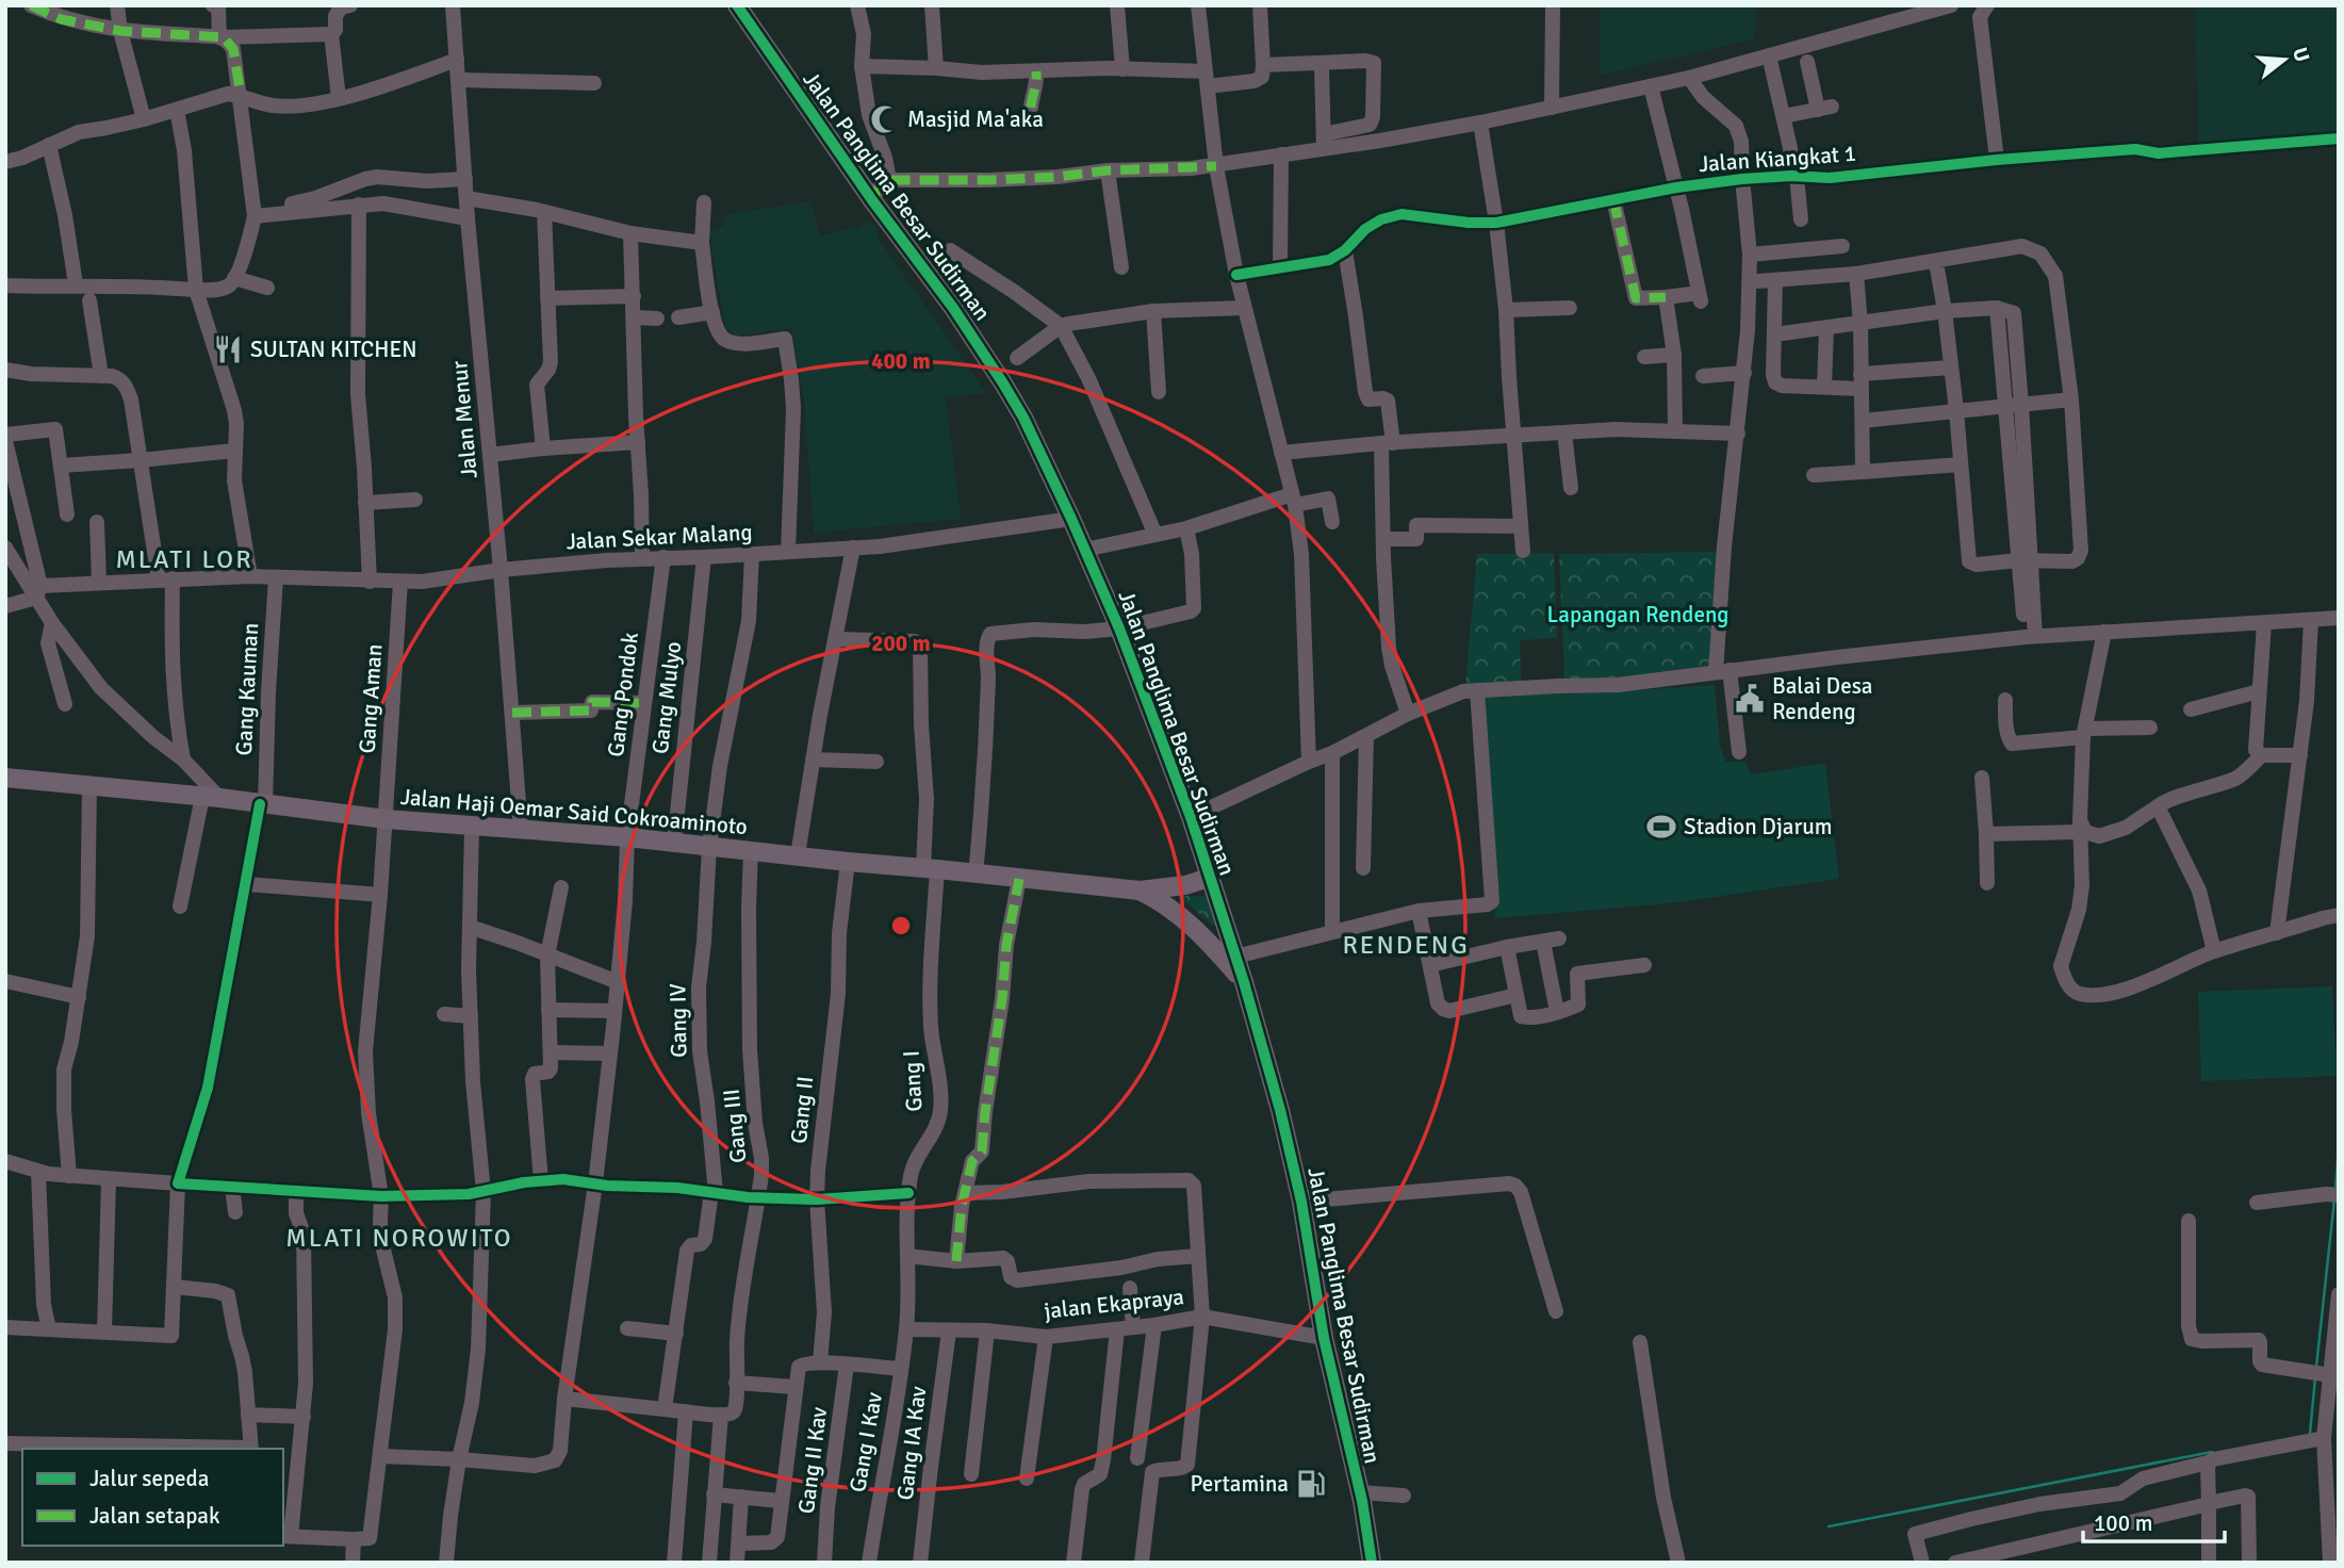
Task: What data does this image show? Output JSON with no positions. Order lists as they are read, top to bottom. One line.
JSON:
{"streets":{"main road":["Jalan Panglima Besar Sudirman","Jalan Haji Oemar Said Cokroaminoto"],"street":["Jalan Kiangkat 1","Jalan Menur","Jalan Sekar Malang","Gang Kauman","Gang Pondok","Gang Mulyo","Gang Aman","Gang IV","Gang I","Gang II","Gang III","jalan Ekapraya","Gang I Kav","Gang IA Kav","Gang II Kav"]},"crossings":[["Jalan Panglima Besar Sudirman","Jalan Sekar Malang"],["Jalan Panglima Besar Sudirman","jalan Ekapraya"],["Jalan Menur","Jalan Sekar Malang"],["Jalan Menur","Jalan Haji Oemar Said Cokroaminoto"],["Jalan Sekar Malang","Gang Kauman"],["Jalan Sekar Malang","Gang Pondok"],["Jalan Sekar Malang","Gang Mulyo"],["Jalan Sekar Malang","Gang Aman"],["Jalan Sekar Malang","Gang IV"],["Gang Kauman","Jalan Haji Oemar Said Cokroaminoto"],["Gang Pondok","Jalan Haji Oemar Said Cokroaminoto"],["Gang Mulyo","Jalan Haji Oemar Said Cokroaminoto"],["Gang Aman","Jalan Haji Oemar Said Cokroaminoto"],["Jalan Haji Oemar Said Cokroaminoto","Gang IV"],["Jalan Haji Oemar Said Cokroaminoto","Gang I"],["Jalan Haji Oemar Said Cokroaminoto","Gang II"],["Jalan Haji Oemar Said Cokroaminoto","Gang III"],["Gang I","jalan Ekapraya"],["Gang I","Gang I Kav"],["jalan Ekapraya","Gang I Kav"],["jalan Ekapraya","Gang IA Kav"]],"districts":["MLATI LOR","RENDENG","MLATI NOROWITO"],"parks":["Lapangan Rendeng"],"places":{"mosque":["Masjid Ma'aka"],"restaurant":["SULTAN KITCHEN"],"public building":["Balai Desa Rendeng"],"sports":["Stadion Djarum"],"fuel station":["Pertamina"]},"legend":["Jalur sepeda","Jalan setapak"],"scale_bar":"100 m","north":"right","rings":["400 m","200 m"]}
